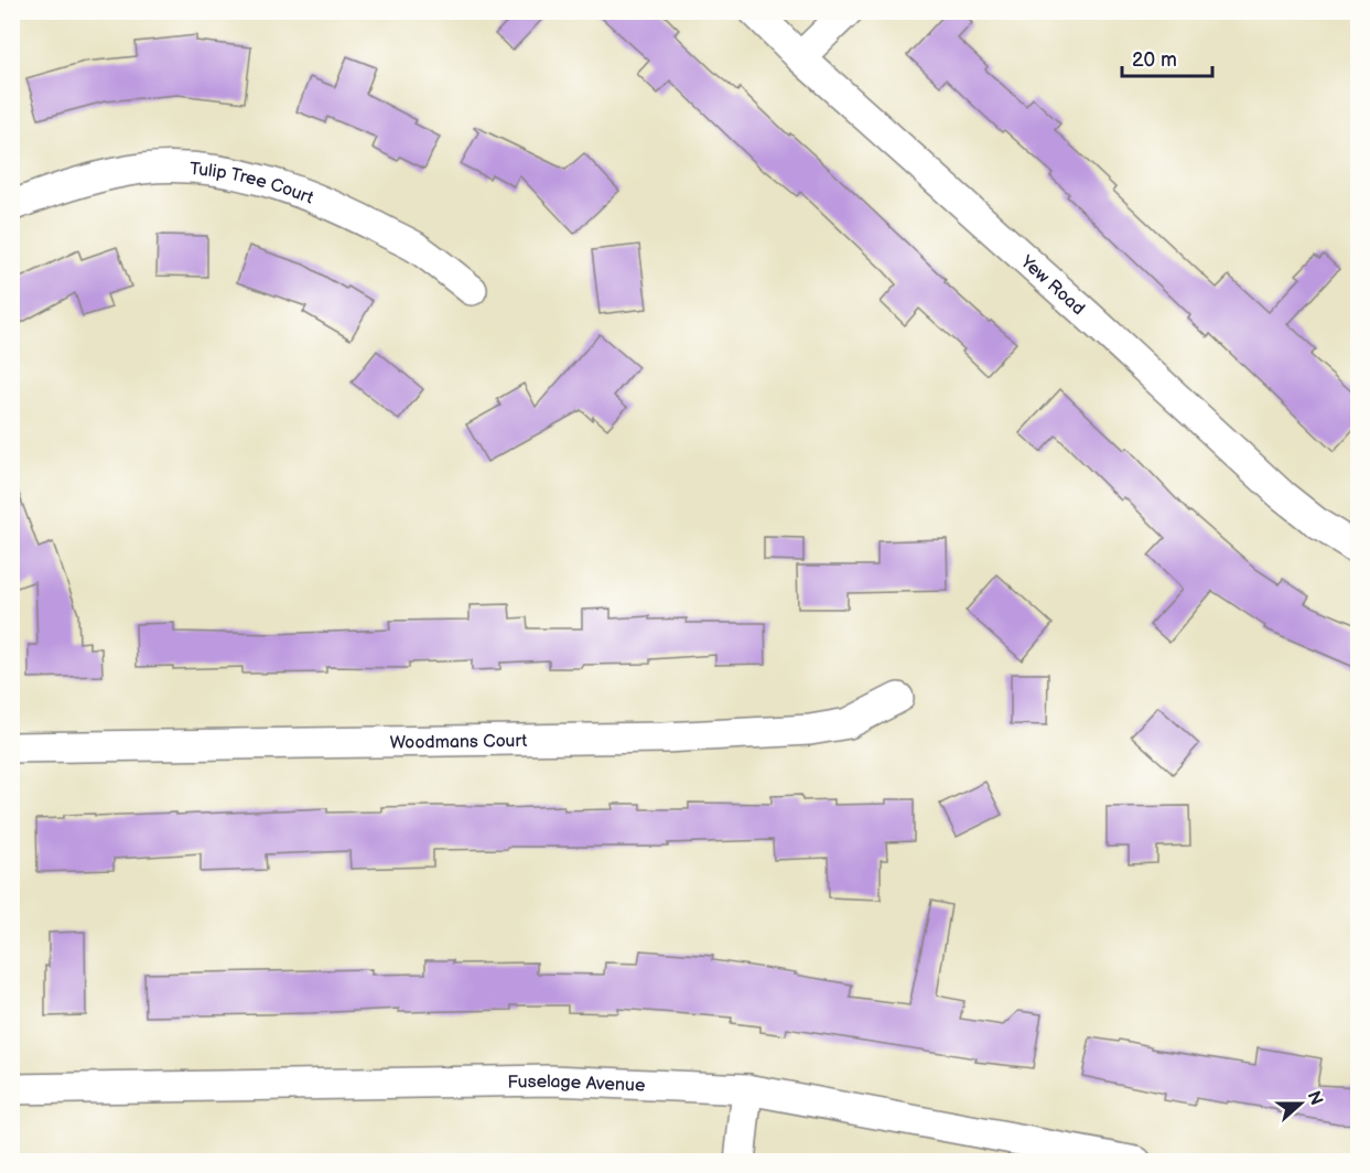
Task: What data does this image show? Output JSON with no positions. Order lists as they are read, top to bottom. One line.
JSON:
{"streets":{"street":["Tulip Tree Court","Yew Road","Woodmans Court","Fuselage Avenue"]},"scale_bar":"20 m","north":"right"}
